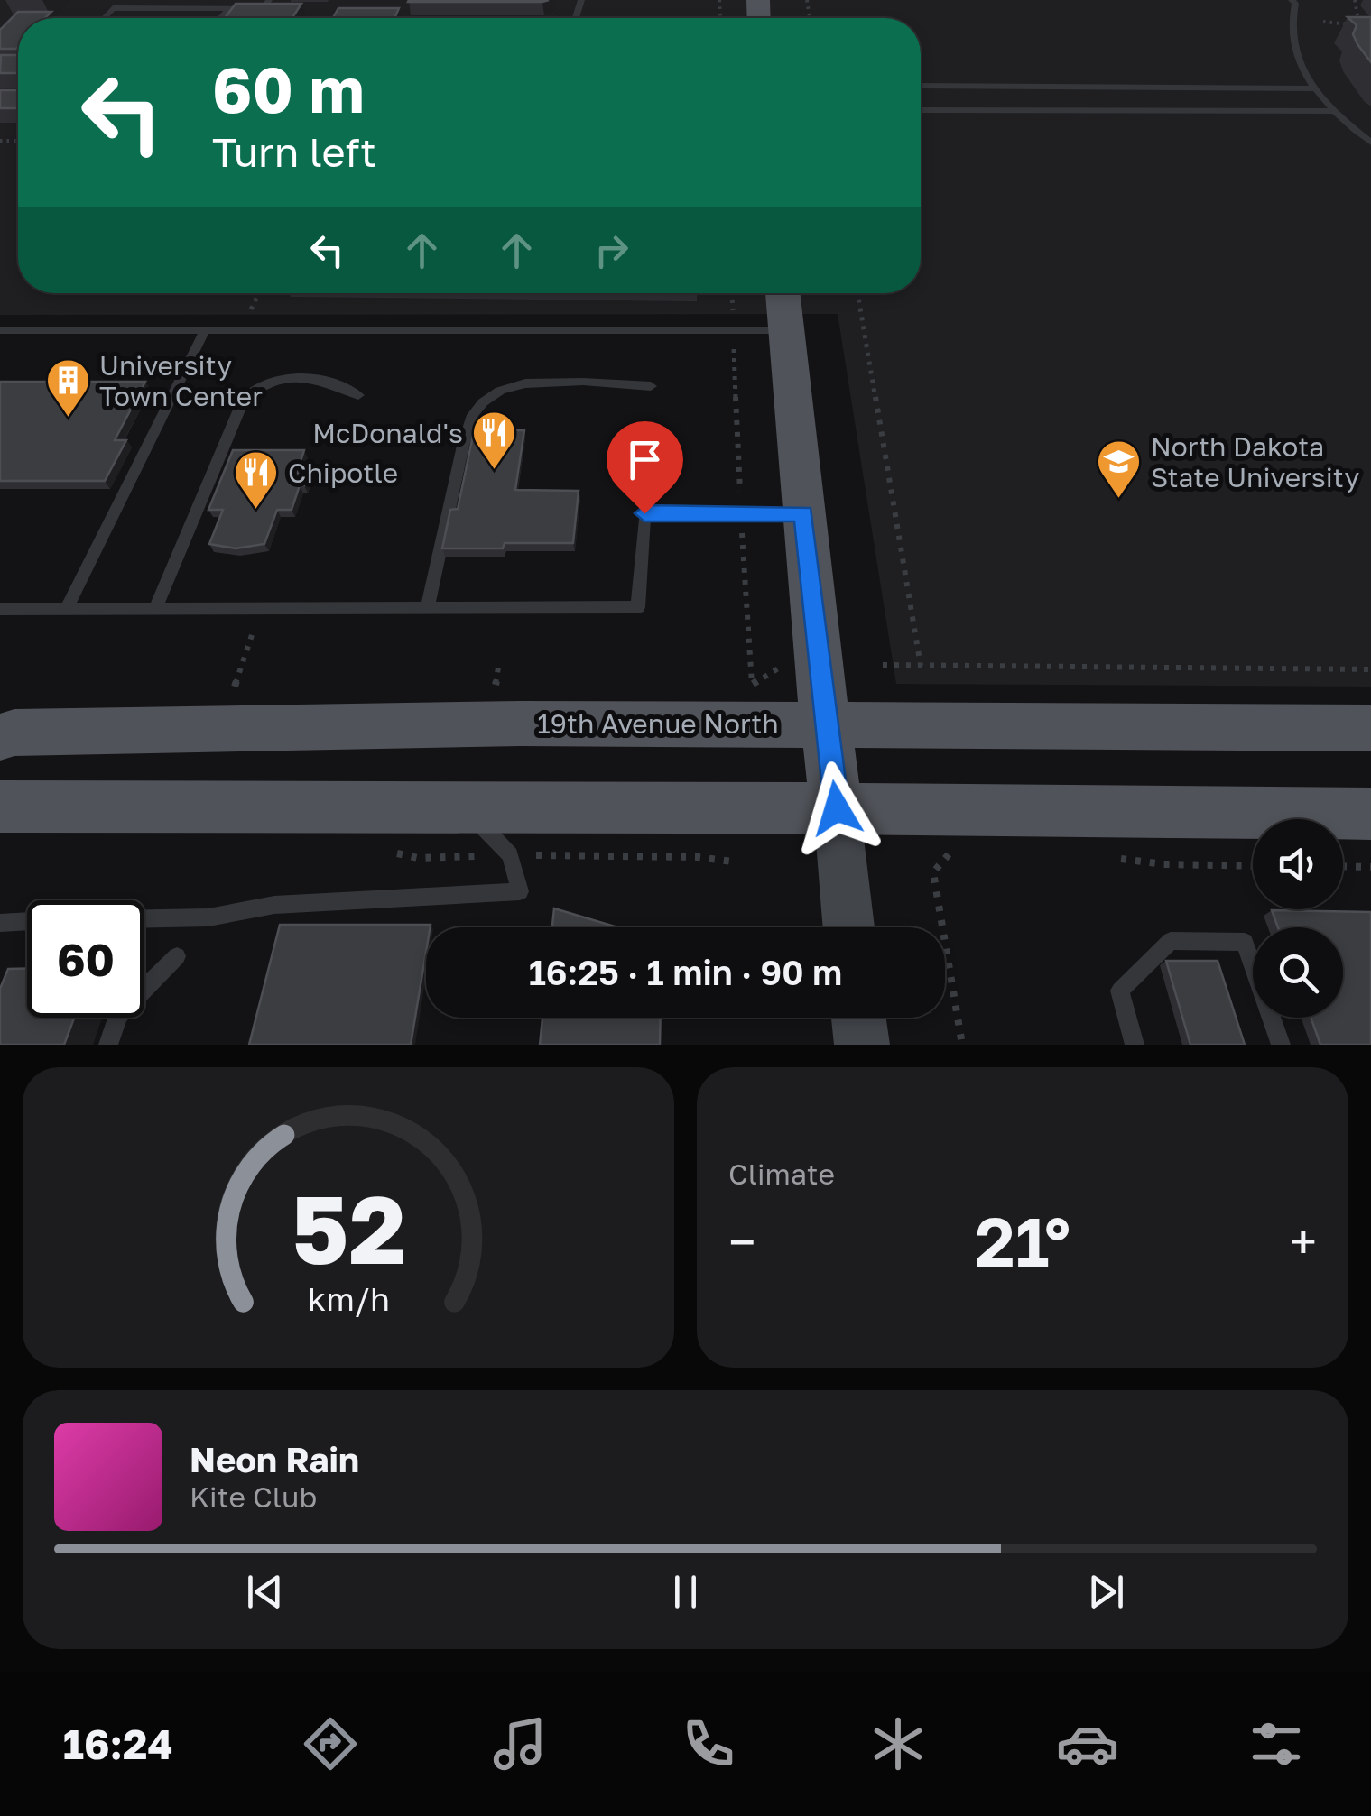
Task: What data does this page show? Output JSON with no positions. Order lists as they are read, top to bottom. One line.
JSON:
{"streets":{"main road":["19th Avenue North"]},"places":{"building":["University Town Center"],"restaurant":["McDonald's","Chipotle"],"school or university":["North Dakota State University"]},"page":{"turn":["60 m","Turn left"],"limit":"60","trip":"16:25 · 1 min · 90 m","tile":"Climate","heat":["−","21°","+"],"song":["Neon Rain","Kite Club"],"tabs":"16:24","gauge":["52","km/h"]}}
